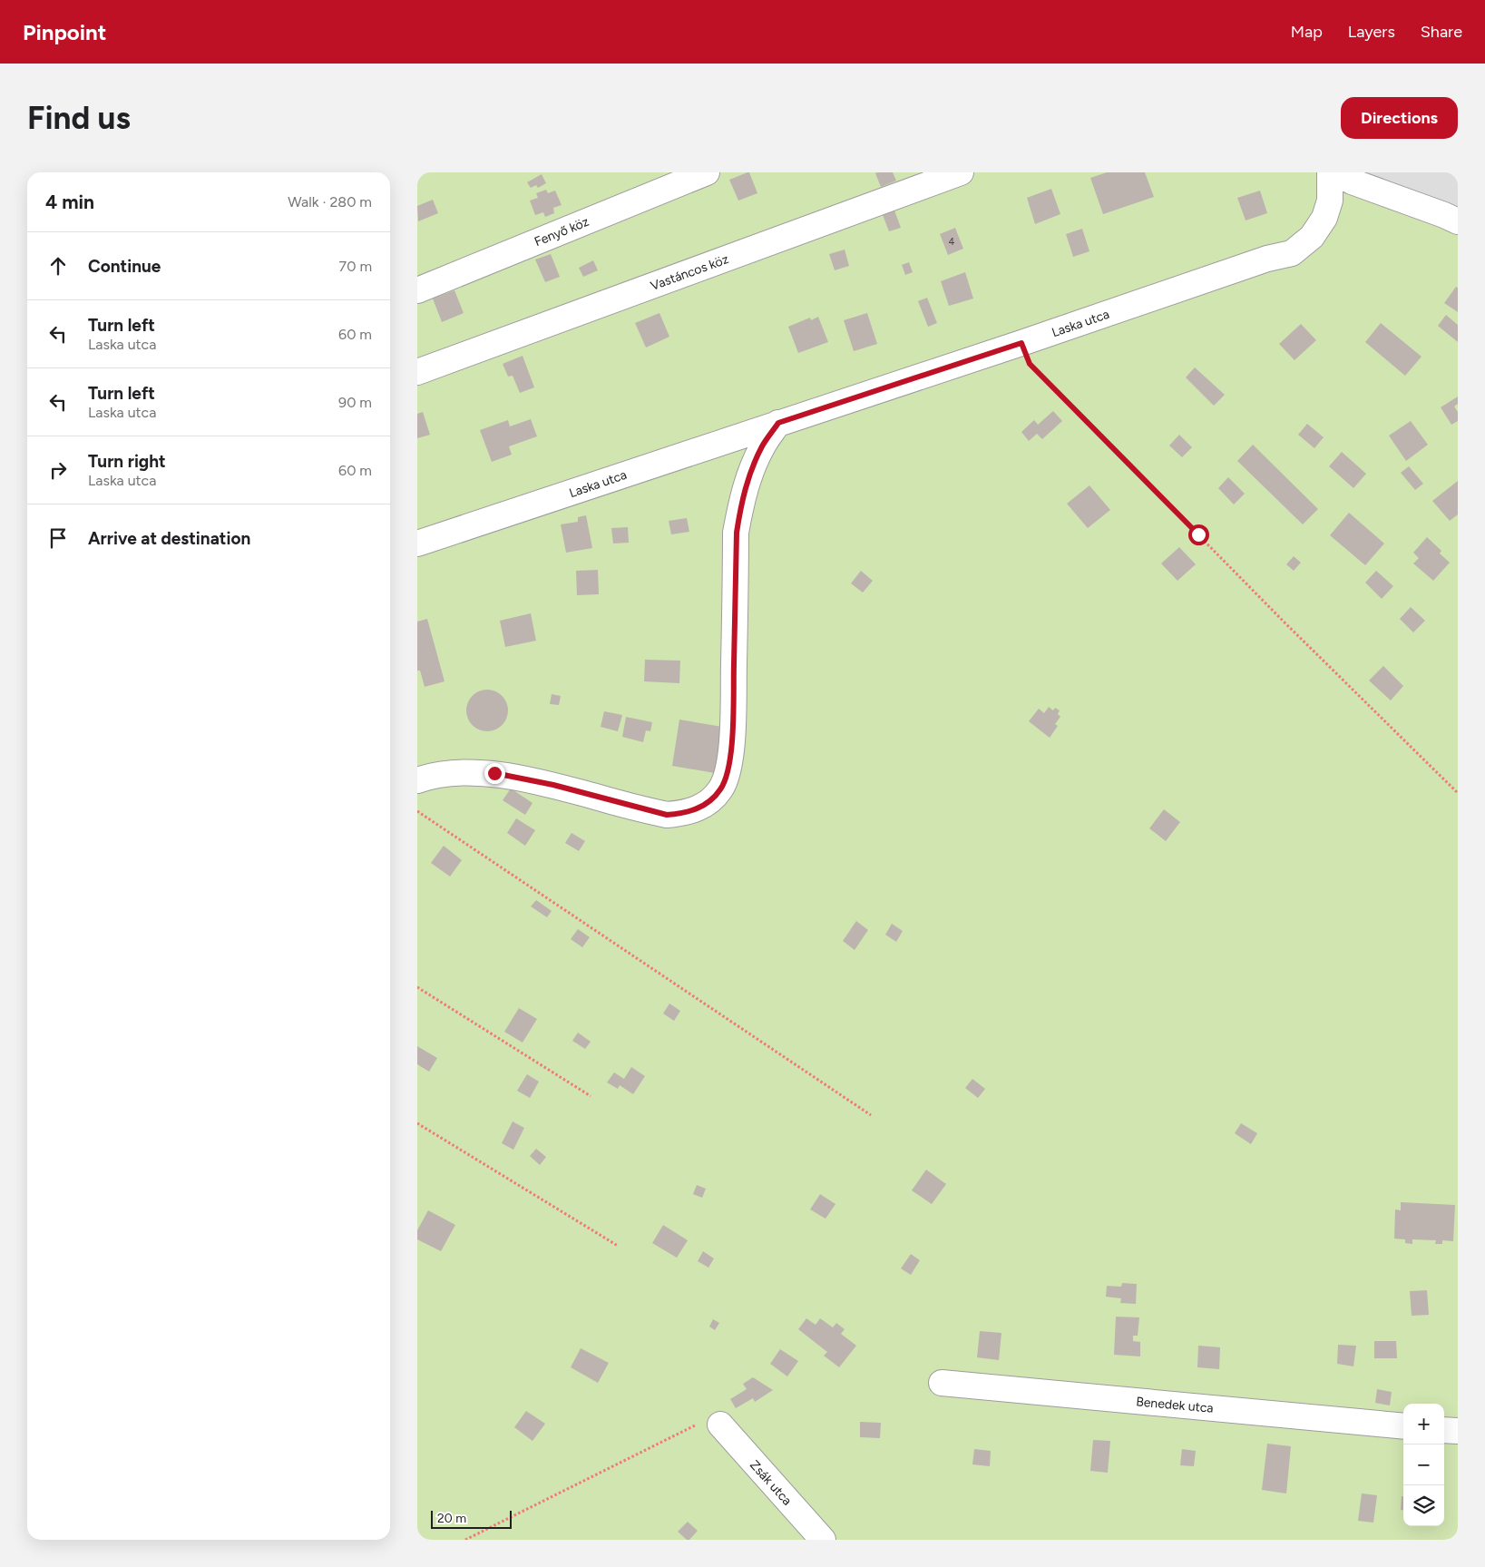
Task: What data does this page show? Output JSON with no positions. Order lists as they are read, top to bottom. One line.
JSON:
{"streets":{"street":["Fenyő köz","Vastáncos köz","Laska utca","Benedek utca","Zsák utca"]},"house_numbers":["4"],"scale_bar":"20 m","page":{"header":"Pinpoint","nav":["Map","Layers","Share"],"buttons":"Directions","title":"Find us","heading":["4 min","Walk · 280 m"],"list":[["Continue","70 m"],["Turn left","Laska utca","60 m"],["Turn left","Laska utca","90 m"],["Turn right","Laska utca","60 m"],"Arrive at destination"],"map_buttons":["+","−"],"scale":"20 m"}}
